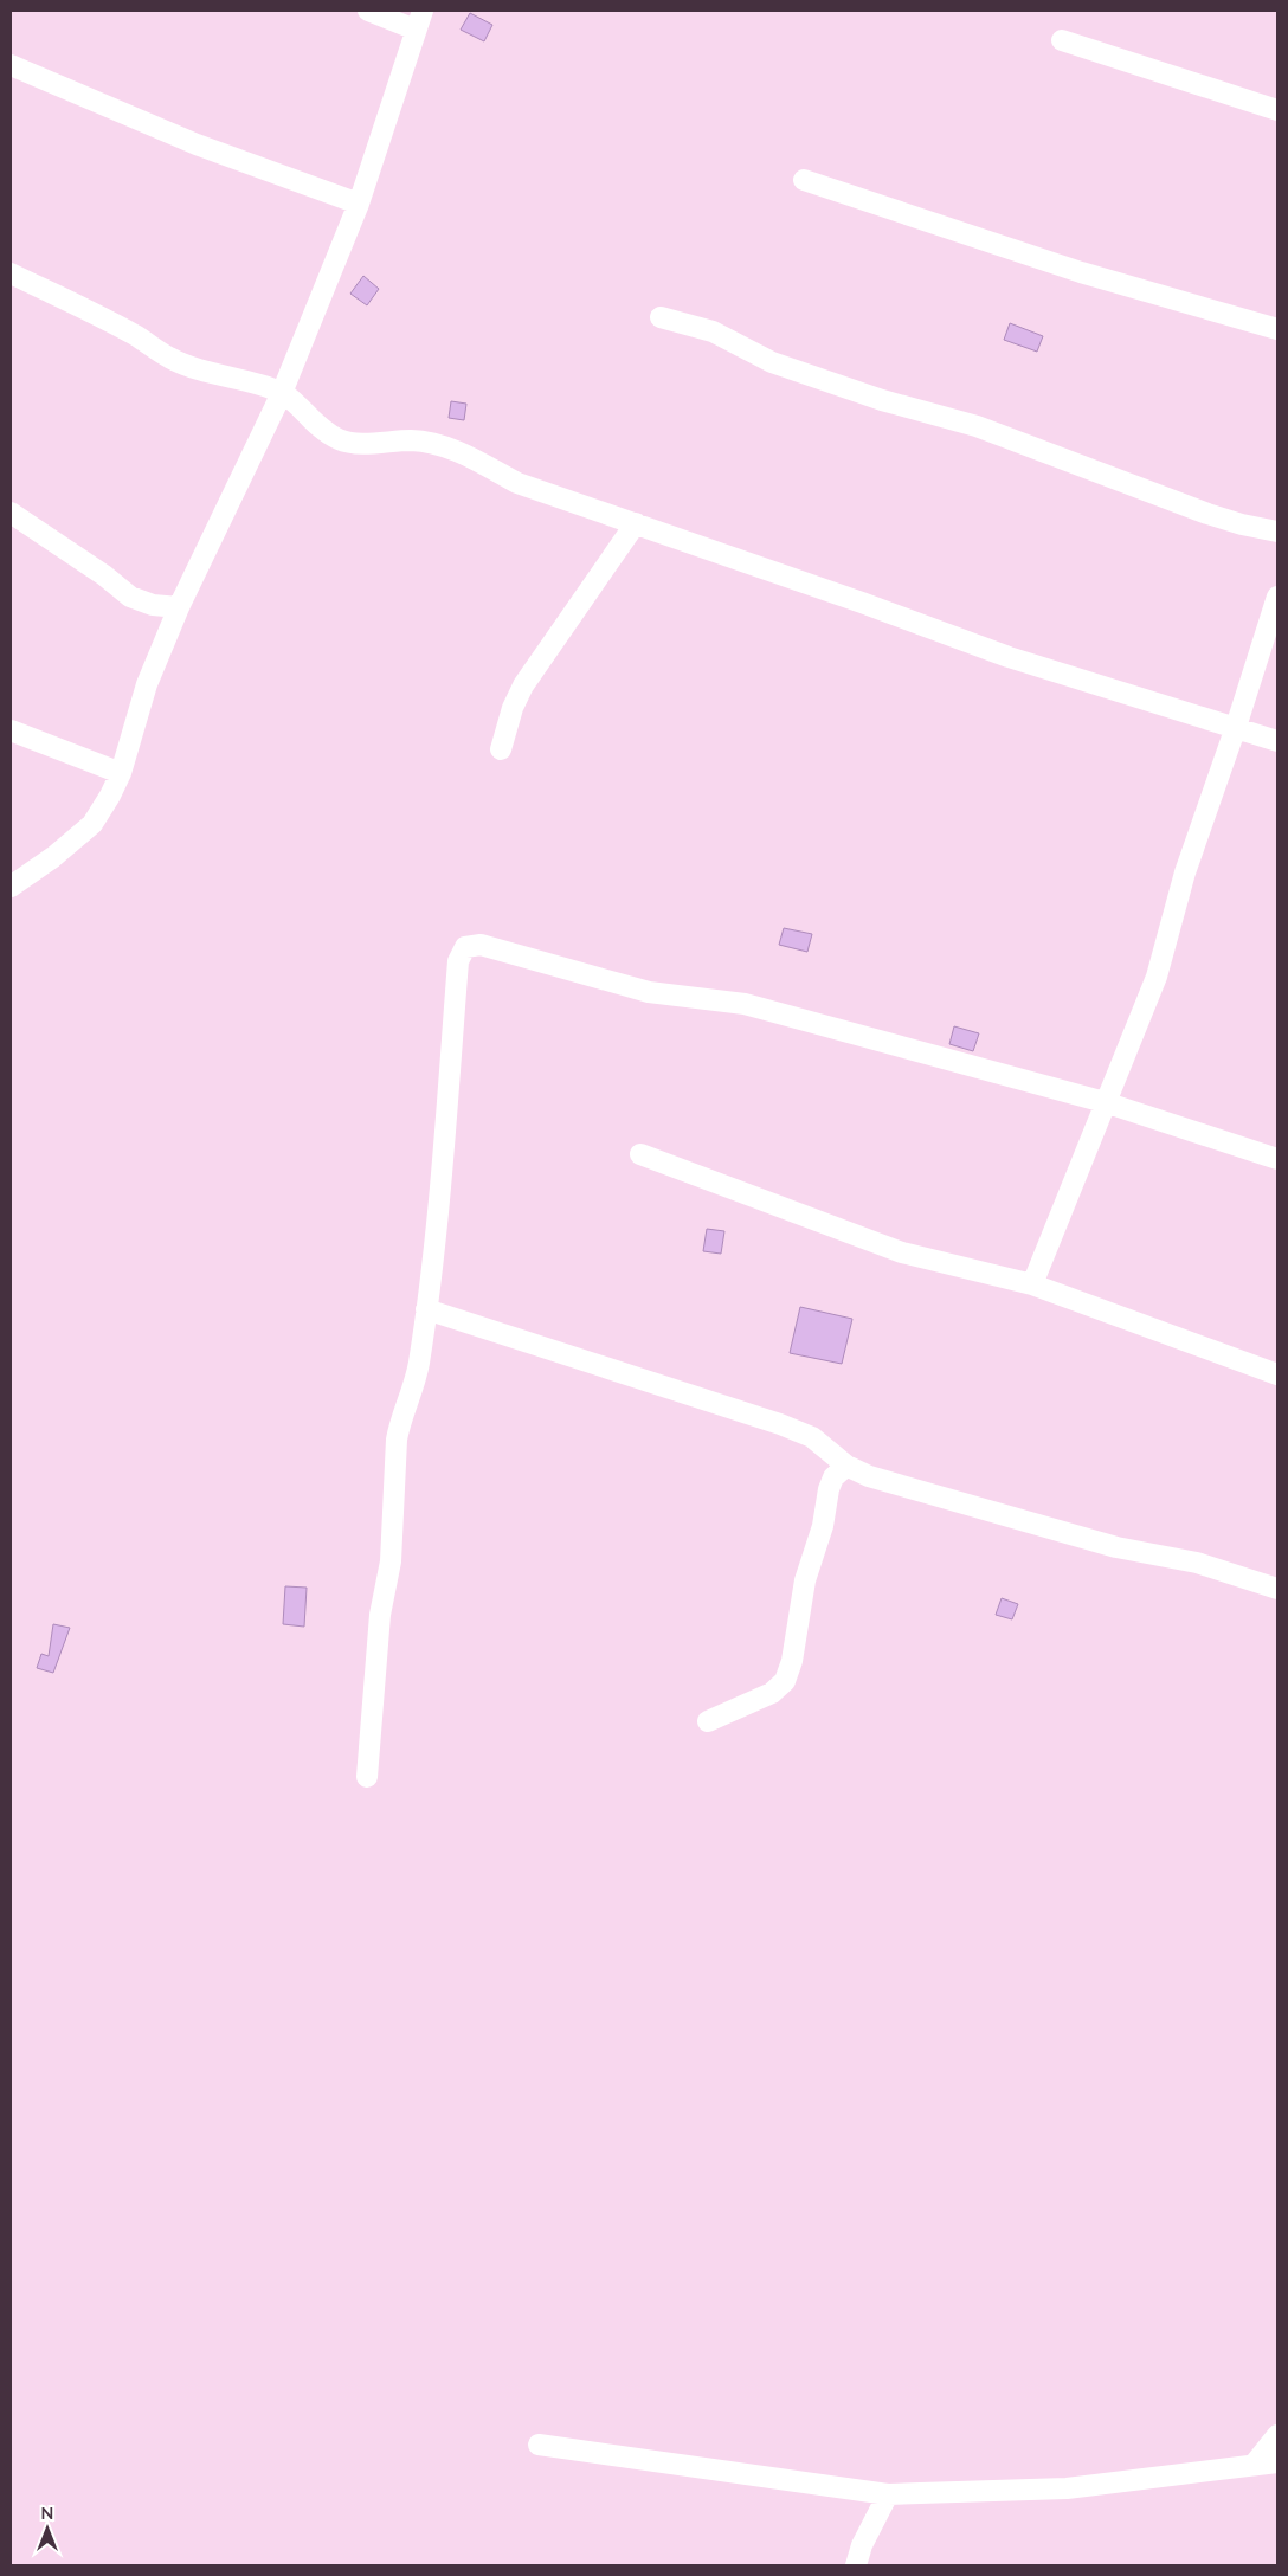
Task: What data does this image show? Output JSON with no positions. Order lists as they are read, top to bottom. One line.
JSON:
{"north":"top"}
